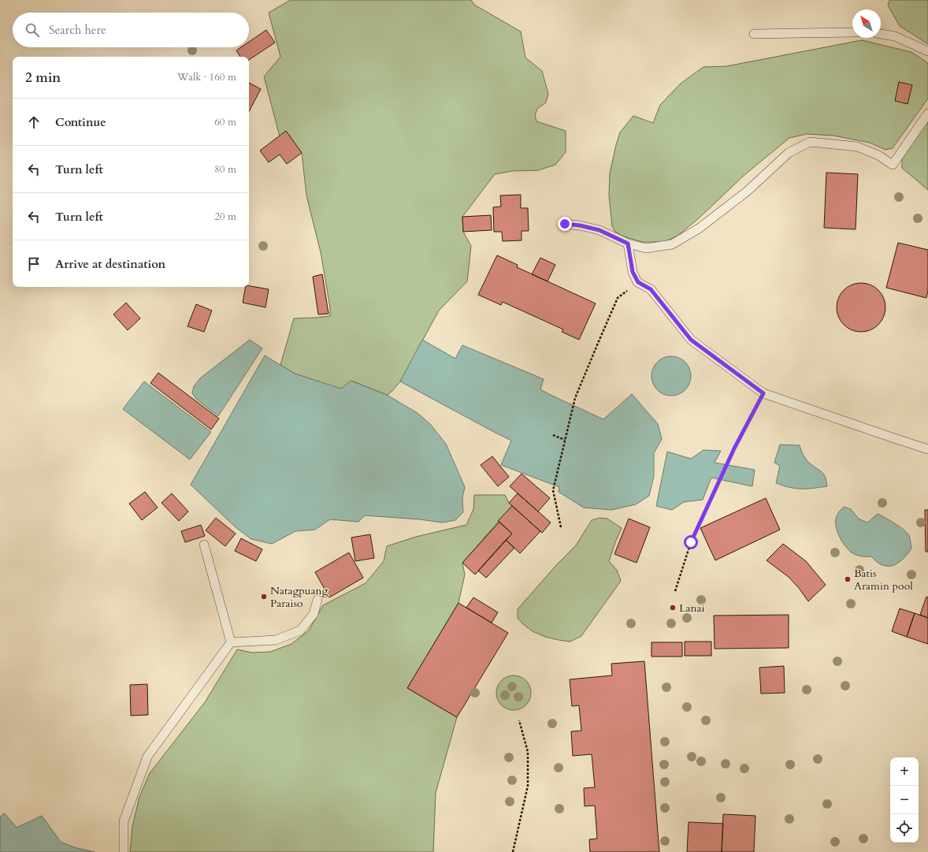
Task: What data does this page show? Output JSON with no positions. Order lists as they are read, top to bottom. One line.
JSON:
{"places":["Batis Aramin pool","Natagpuang Paraiso","Lanai"],"north":"top left","page":{"search":"Search here","heading":["2 min","Walk · 160 m"],"list":[["Continue","60 m"],["Turn left","80 m"],["Turn left","20 m"],"Arrive at destination"],"map_buttons":["+","−"]}}
